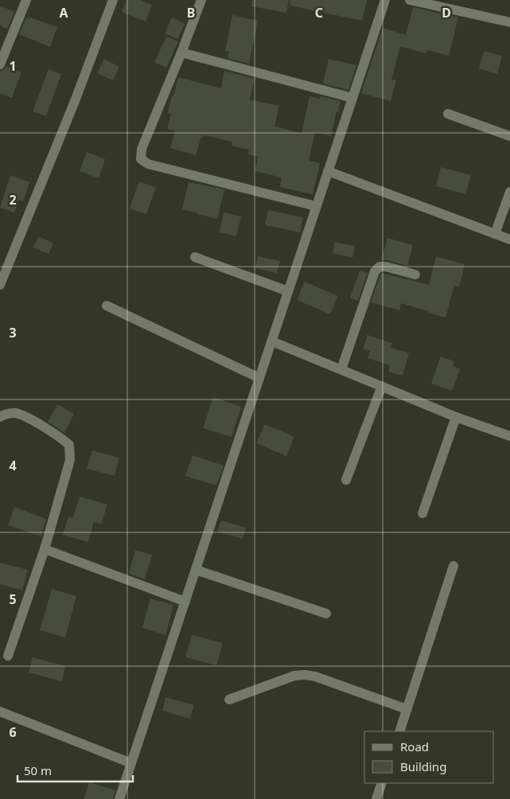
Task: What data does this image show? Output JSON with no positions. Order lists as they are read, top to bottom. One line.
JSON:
{"legend":["Road","Building"],"scale_bar":"50 m","grid":{"columns":["A","B","C","D"],"rows":["1","2","3","4","5","6"]}}
